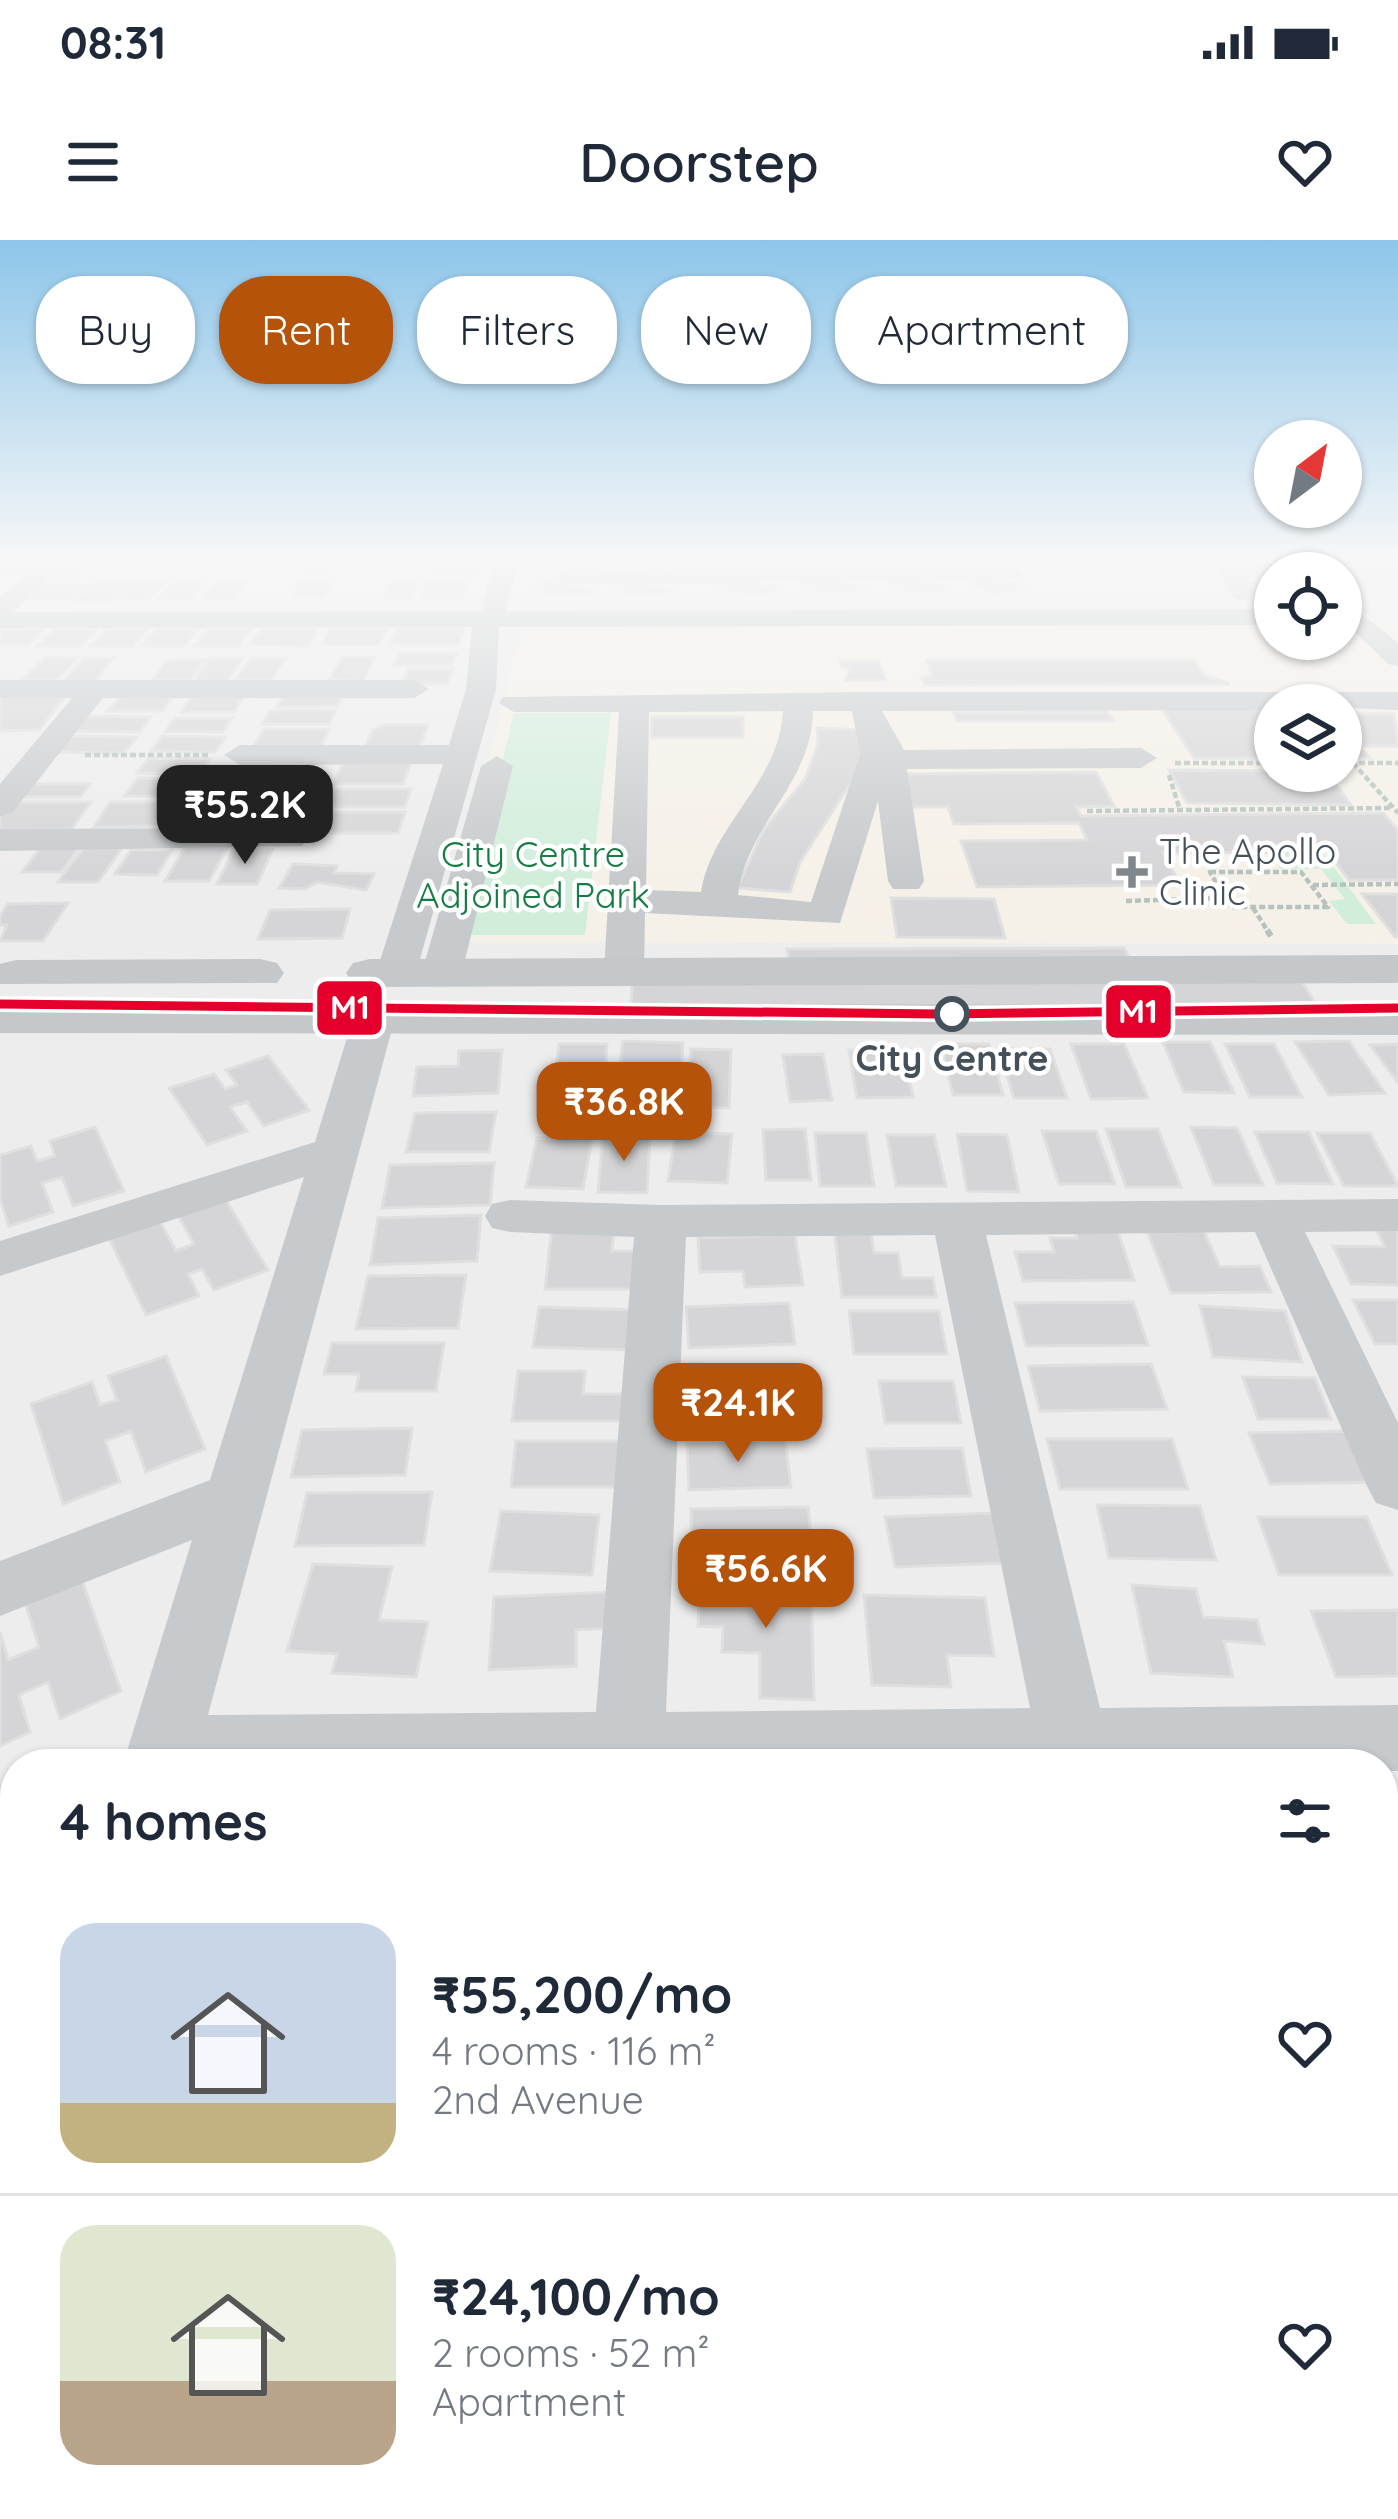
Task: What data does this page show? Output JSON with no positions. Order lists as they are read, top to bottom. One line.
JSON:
{"parks":["City Centre Adjoined Park"],"places":{"health":["The Apollo Clinic"],"other":["City Centre"]},"lines":["transit line M1"],"north":"top right","page":{"status":"08:31","header":"Doorstep","chip":["Buy","Rent","Filters","New","Apartment"],"price":["₹55.2K","₹36.8K","₹24.1K","₹56.6K"],"heading":"4 homes","list":[{"name":"₹55,200/mo","note":"4 rooms · 116 m² · 2nd Avenue"},{"name":"₹24,100/mo","note":"2 rooms · 52 m² · Apartment"}]}}
